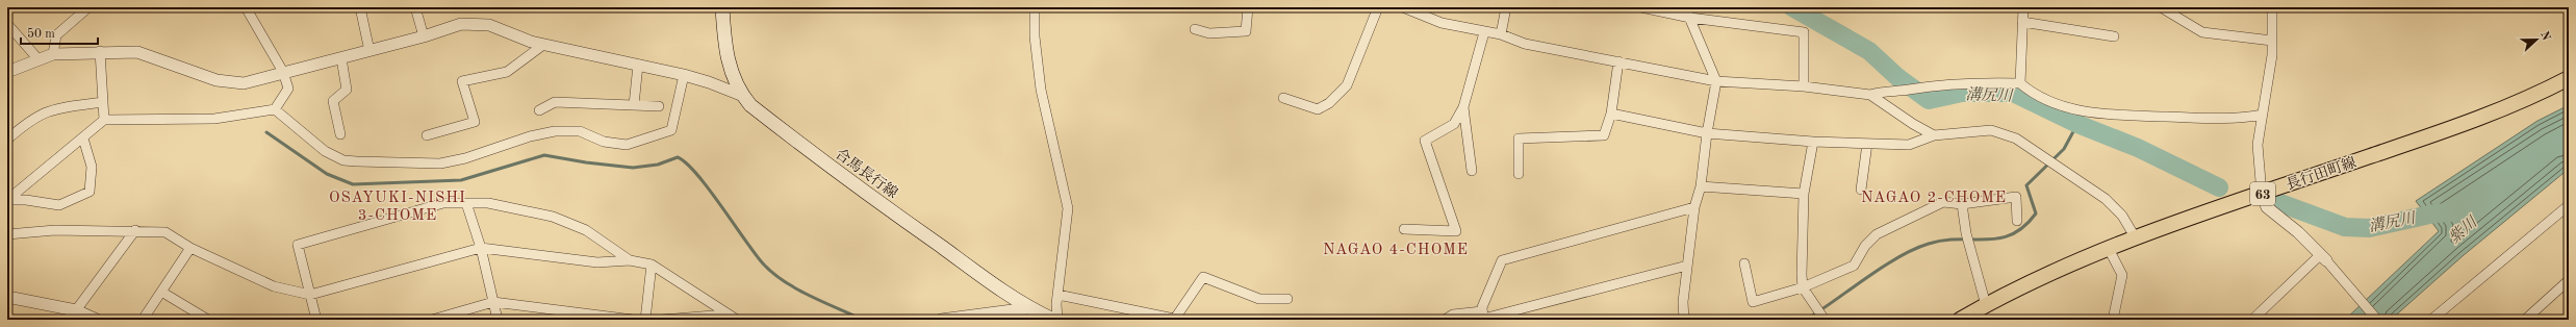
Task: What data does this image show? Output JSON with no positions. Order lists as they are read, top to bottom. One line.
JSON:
{"streets":{"main road":["合馬長行線","長行田町線","63"]},"districts":["OSAYUKI-NISHI 3-CHOME","NAGAO 2-CHOME","NAGAO 4-CHOME"],"water":["溝尻川","紫川"],"scale_bar":"50 m","north":"right"}
